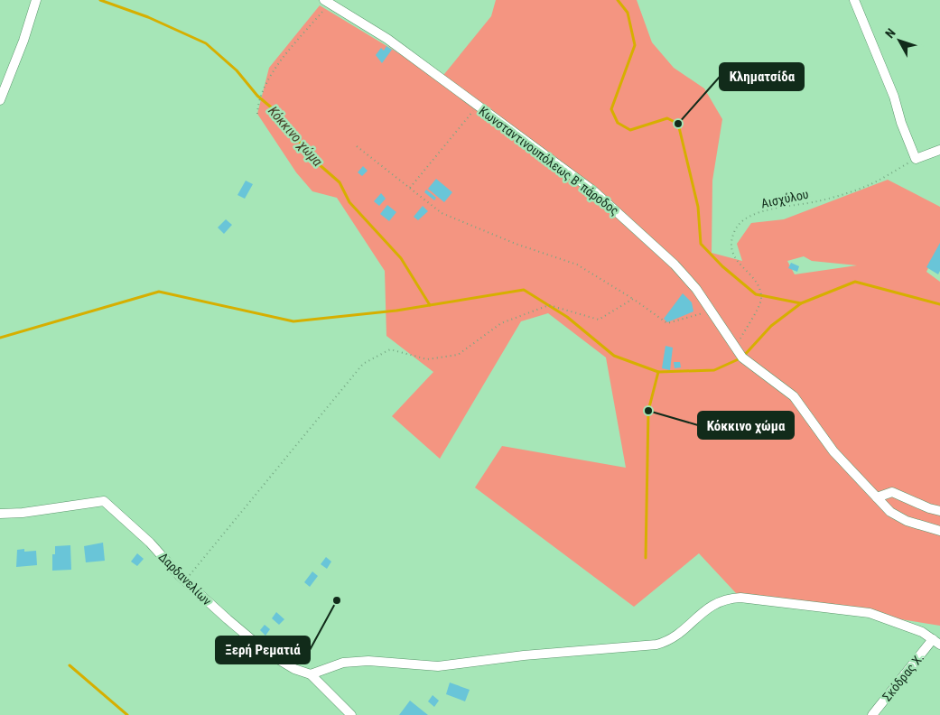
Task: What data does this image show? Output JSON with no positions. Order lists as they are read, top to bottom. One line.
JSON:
{"streets":{"street":["Κωνσταντινουπόλεως Β' πάροδος","Δαρδανελίων","Σκόδρας Χ."],"path":["Αισχύλου"]},"crossings":[["Κωνσταντινουπόλεως Β' πάροδος","Αισχύλου"]],"water":["Κόκκινο χώμα"],"places":["Κληματσίδα","Κόκκινο χώμα","Ξερή Ρεματιά"],"north":"top left"}
